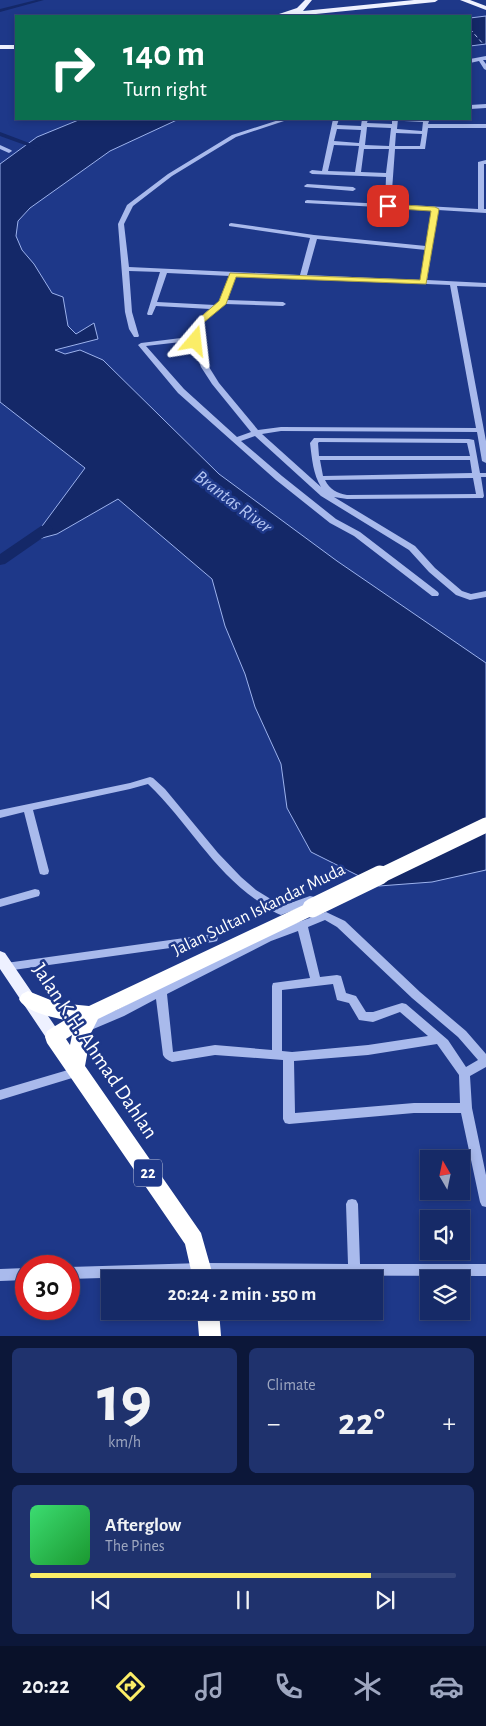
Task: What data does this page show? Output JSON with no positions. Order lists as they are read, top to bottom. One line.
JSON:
{"streets":{"highway":["Jalan Sultan Iskandar Muda","Jalan K.H. Ahmad Dahlan","22"]},"crossings":[["Jalan Sultan Iskandar Muda","Jalan K.H. Ahmad Dahlan"]],"water":["Brantas River"],"north":"top","page":{"turn":["140 m","Turn right"],"limit":"30","trip":"20:24 · 2 min · 550 m","tile":[["19","km/h"],"Climate"],"heat":["−","22°","+"],"song":["Afterglow","The Pines"],"tabs":"20:22"}}
